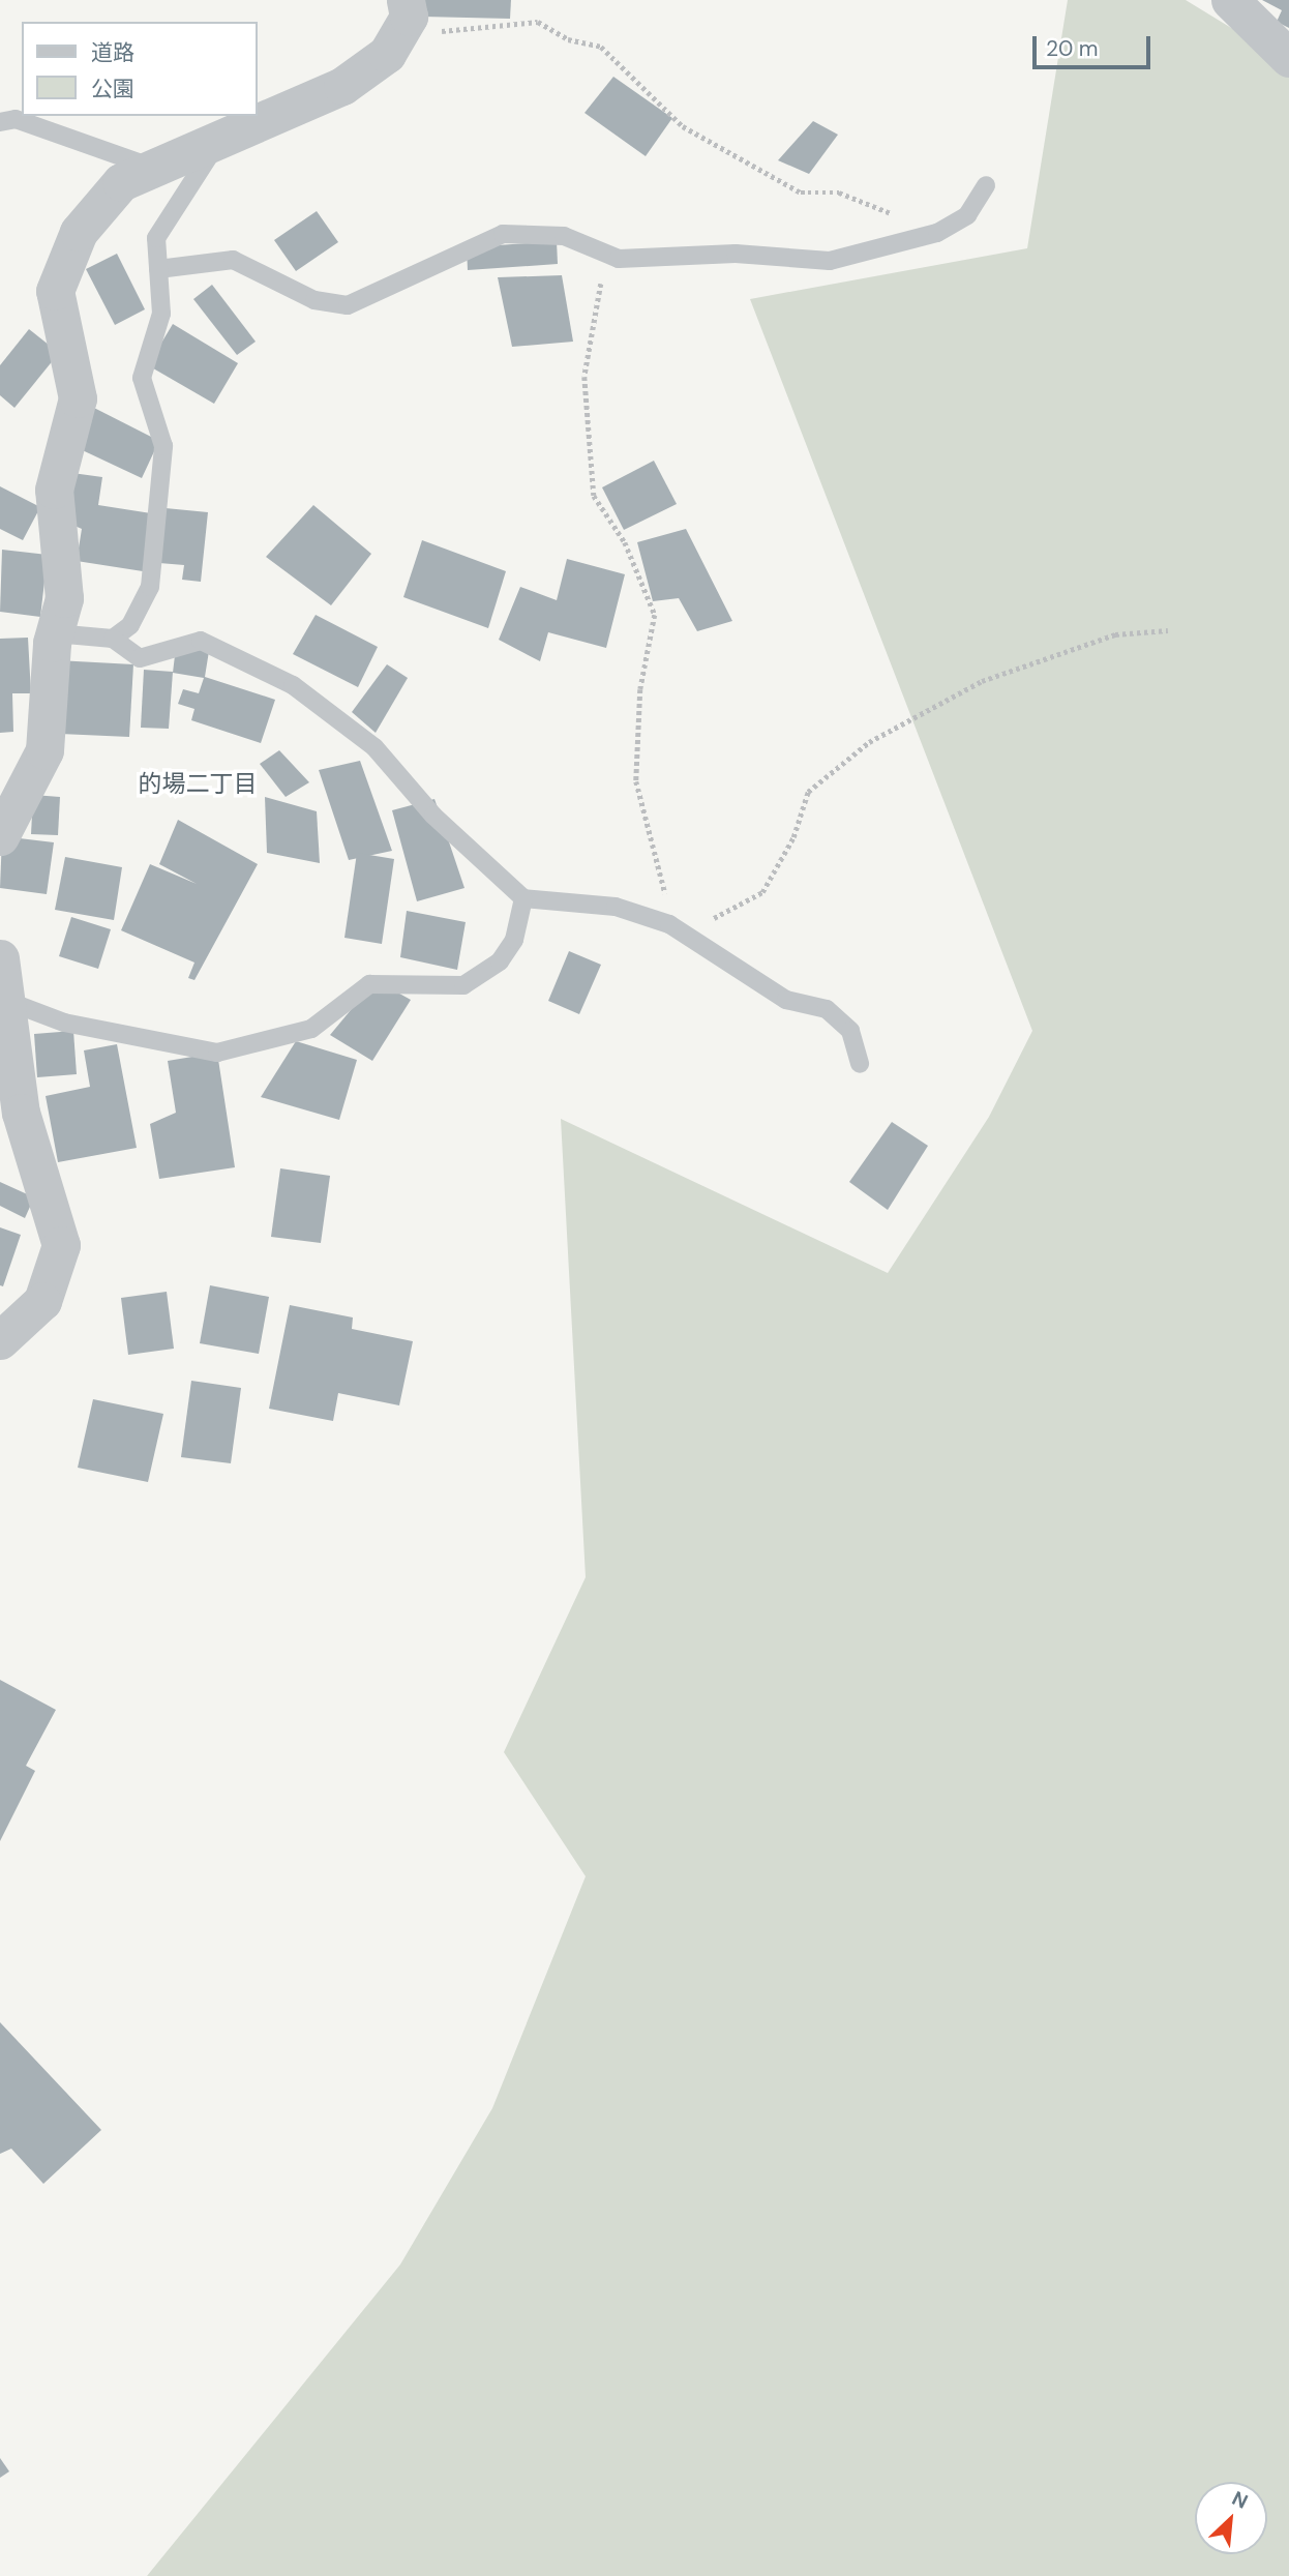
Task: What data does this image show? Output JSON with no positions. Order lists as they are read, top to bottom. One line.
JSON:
{"districts":["的場二丁目"],"legend":["道路","公園"],"scale_bar":"20 m","north":"top right"}
